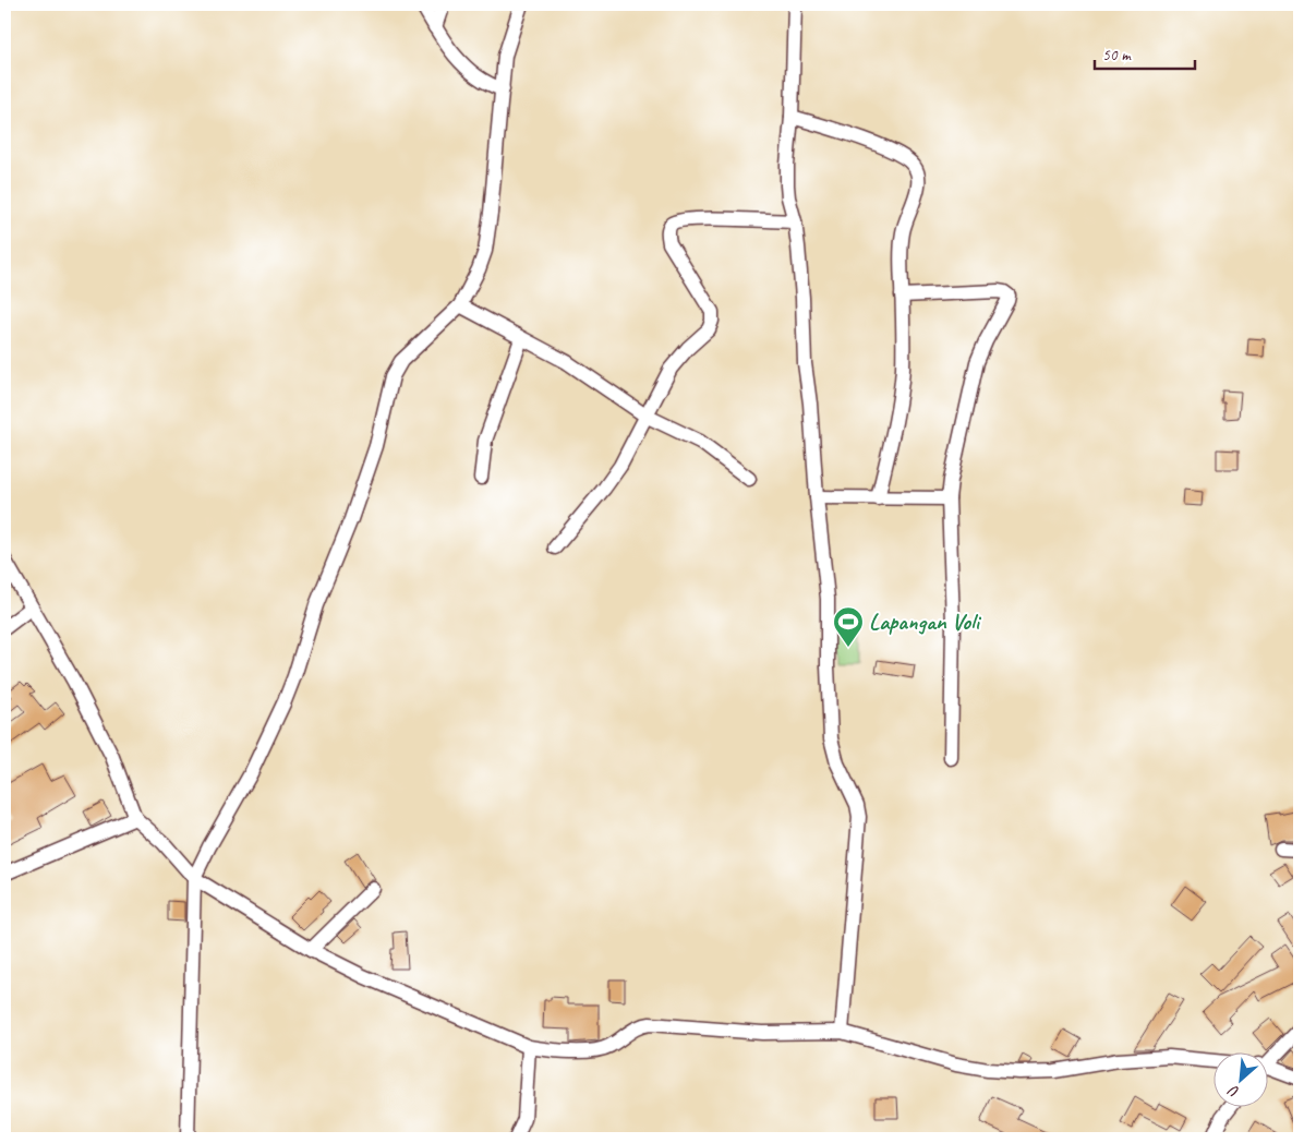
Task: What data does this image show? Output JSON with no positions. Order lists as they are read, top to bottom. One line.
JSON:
{"places":{"sports":["Lapangan Voli"]},"scale_bar":"50 m","north":"bottom left"}
